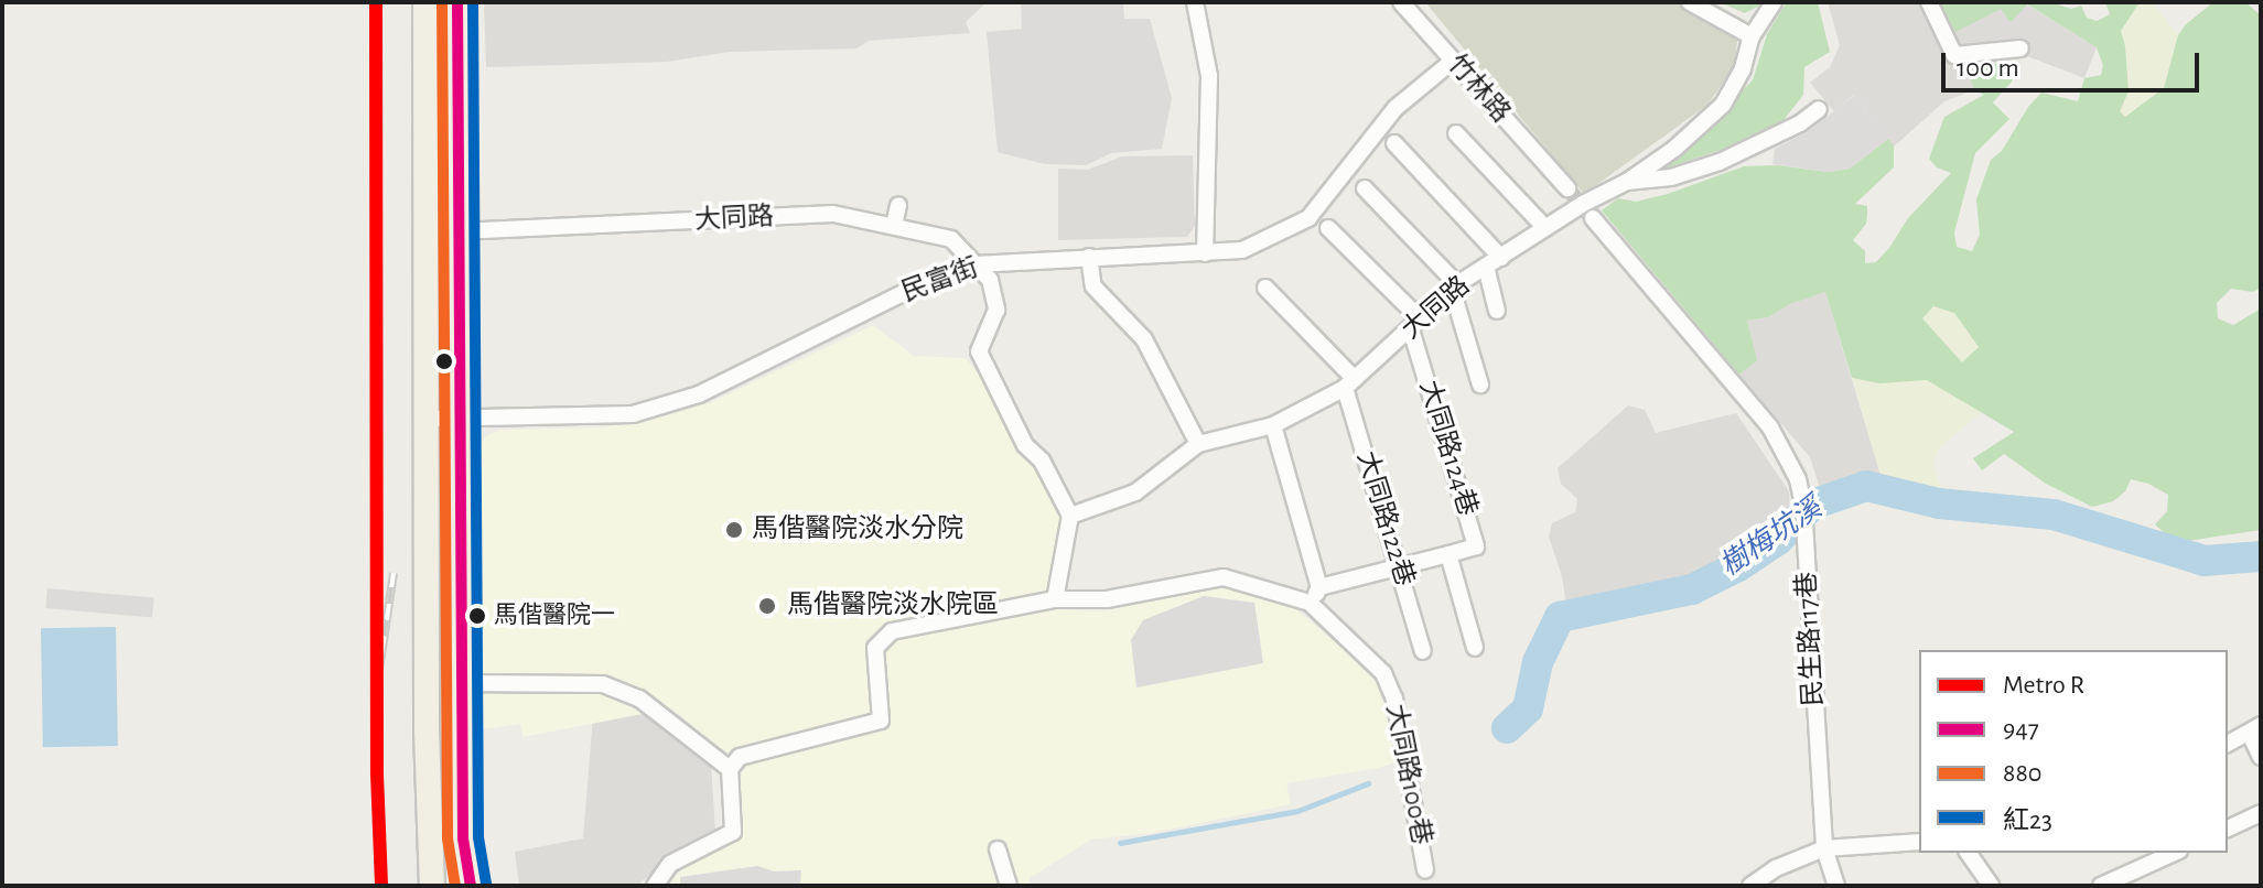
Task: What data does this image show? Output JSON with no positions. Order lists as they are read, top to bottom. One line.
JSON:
{"streets":{"street":["竹林路","大同路","民富街","大同路124巷","大同路122巷","民生路117巷","大同路100巷"]},"crossings":[["竹林路","民富街"],["大同路","民富街"],["大同路","大同路124巷"],["大同路","大同路122巷"]],"water":["樹梅坑溪"],"places":["馬偕醫院淡水分院","馬偕醫院淡水院區","馬偕醫院一"],"lines":["metro line R","transit line 947","transit line 880","transit line 紅23"],"legend":["Metro R","947","880","紅23"],"scale_bar":"100 m"}
